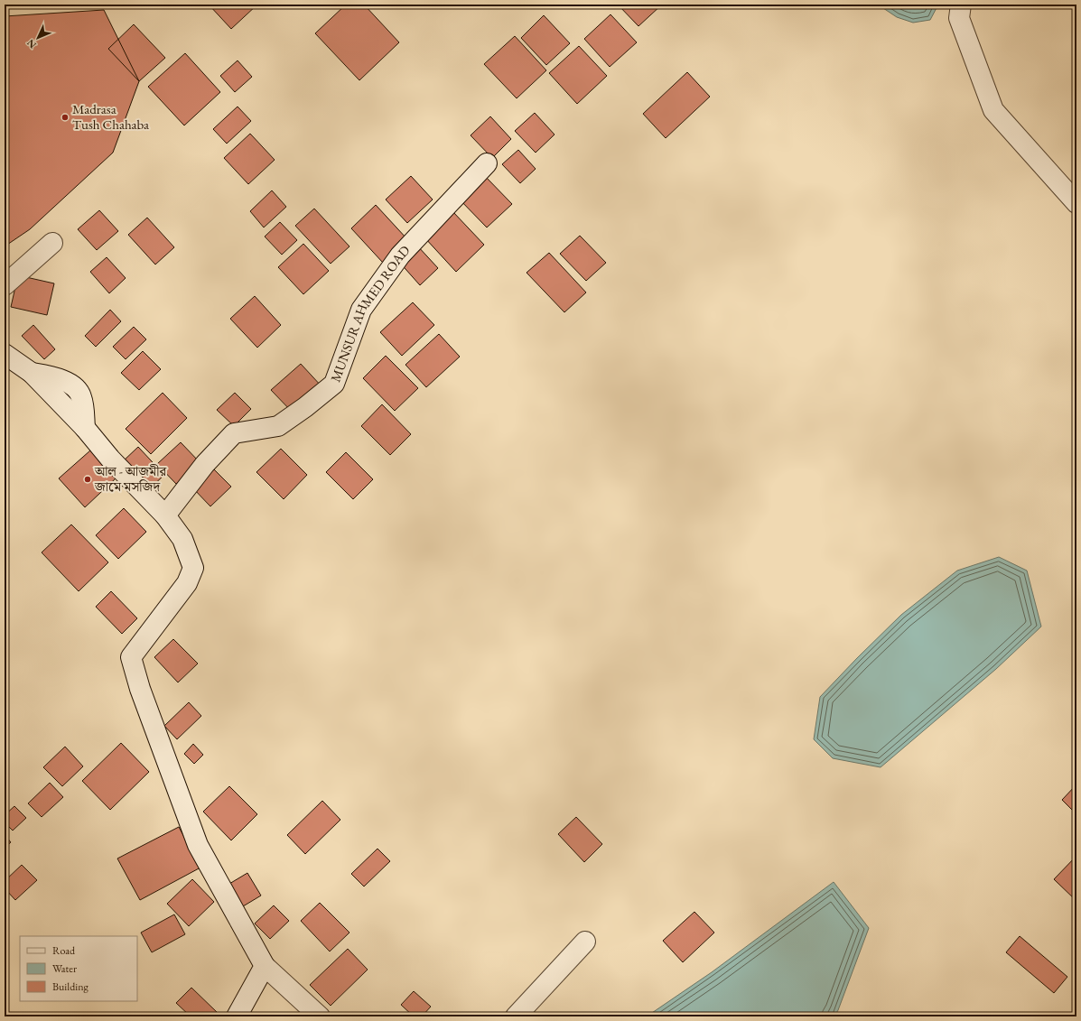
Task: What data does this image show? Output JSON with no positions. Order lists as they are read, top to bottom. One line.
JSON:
{"streets":{"street":["MUNSUR AHMED ROAD"]},"places":["Madrasa Tush Chahaba","আল - আজমীর জামে মসজিদ"],"legend":["Road","Water","Building"],"north":"bottom left"}
